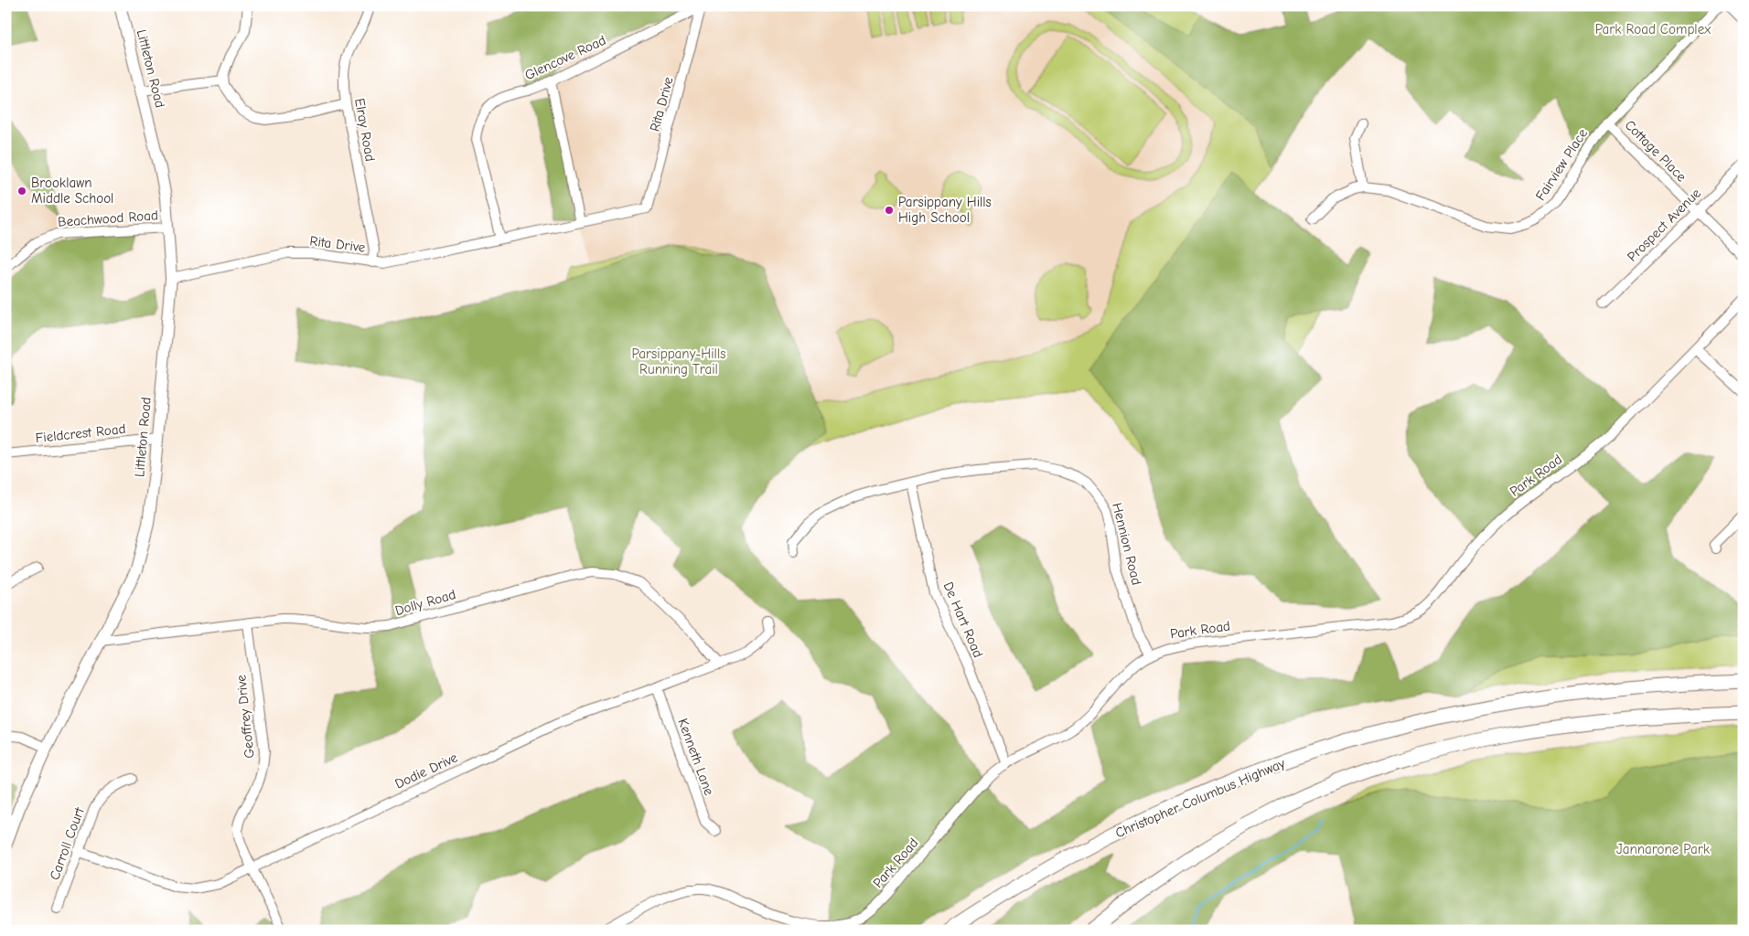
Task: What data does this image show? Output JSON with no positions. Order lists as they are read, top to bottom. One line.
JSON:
{"streets":{"highway":["Christopher Columbus Highway"],"main road":["Littleton Road"],"street":["Glencove Road","Rita Drive","Elray Road","Cottage Place","Fairview Place","Beachwood Road","Prospect Avenue","Fieldcrest Road","Park Road","Hennion Road","Dolly Road","De Hart Road","Geoffrey Drive","Kenneth Lane","Dodie Drive","Carroll Court"]},"crossings":[["Glencove Road","Rita Drive"],["Littleton Road","Rita Drive"],["Littleton Road","Beachwood Road"],["Littleton Road","Fieldcrest Road"],["Littleton Road","Dolly Road"],["Rita Drive","Elray Road"],["Cottage Place","Fairview Place"],["Cottage Place","Prospect Avenue"],["Park Road","Hennion Road"],["Park Road","De Hart Road"],["Hennion Road","De Hart Road"],["Dolly Road","Geoffrey Drive"],["Dolly Road","Dodie Drive"],["Geoffrey Drive","Dodie Drive"],["Kenneth Lane","Dodie Drive"],["Dodie Drive","Carroll Court"]],"parks":["Park Road Complex","Parsippany-Hills Running Trail","Jannarone Park"],"places":["Brooklawn Middle School","Parsippany Hills High School"]}
